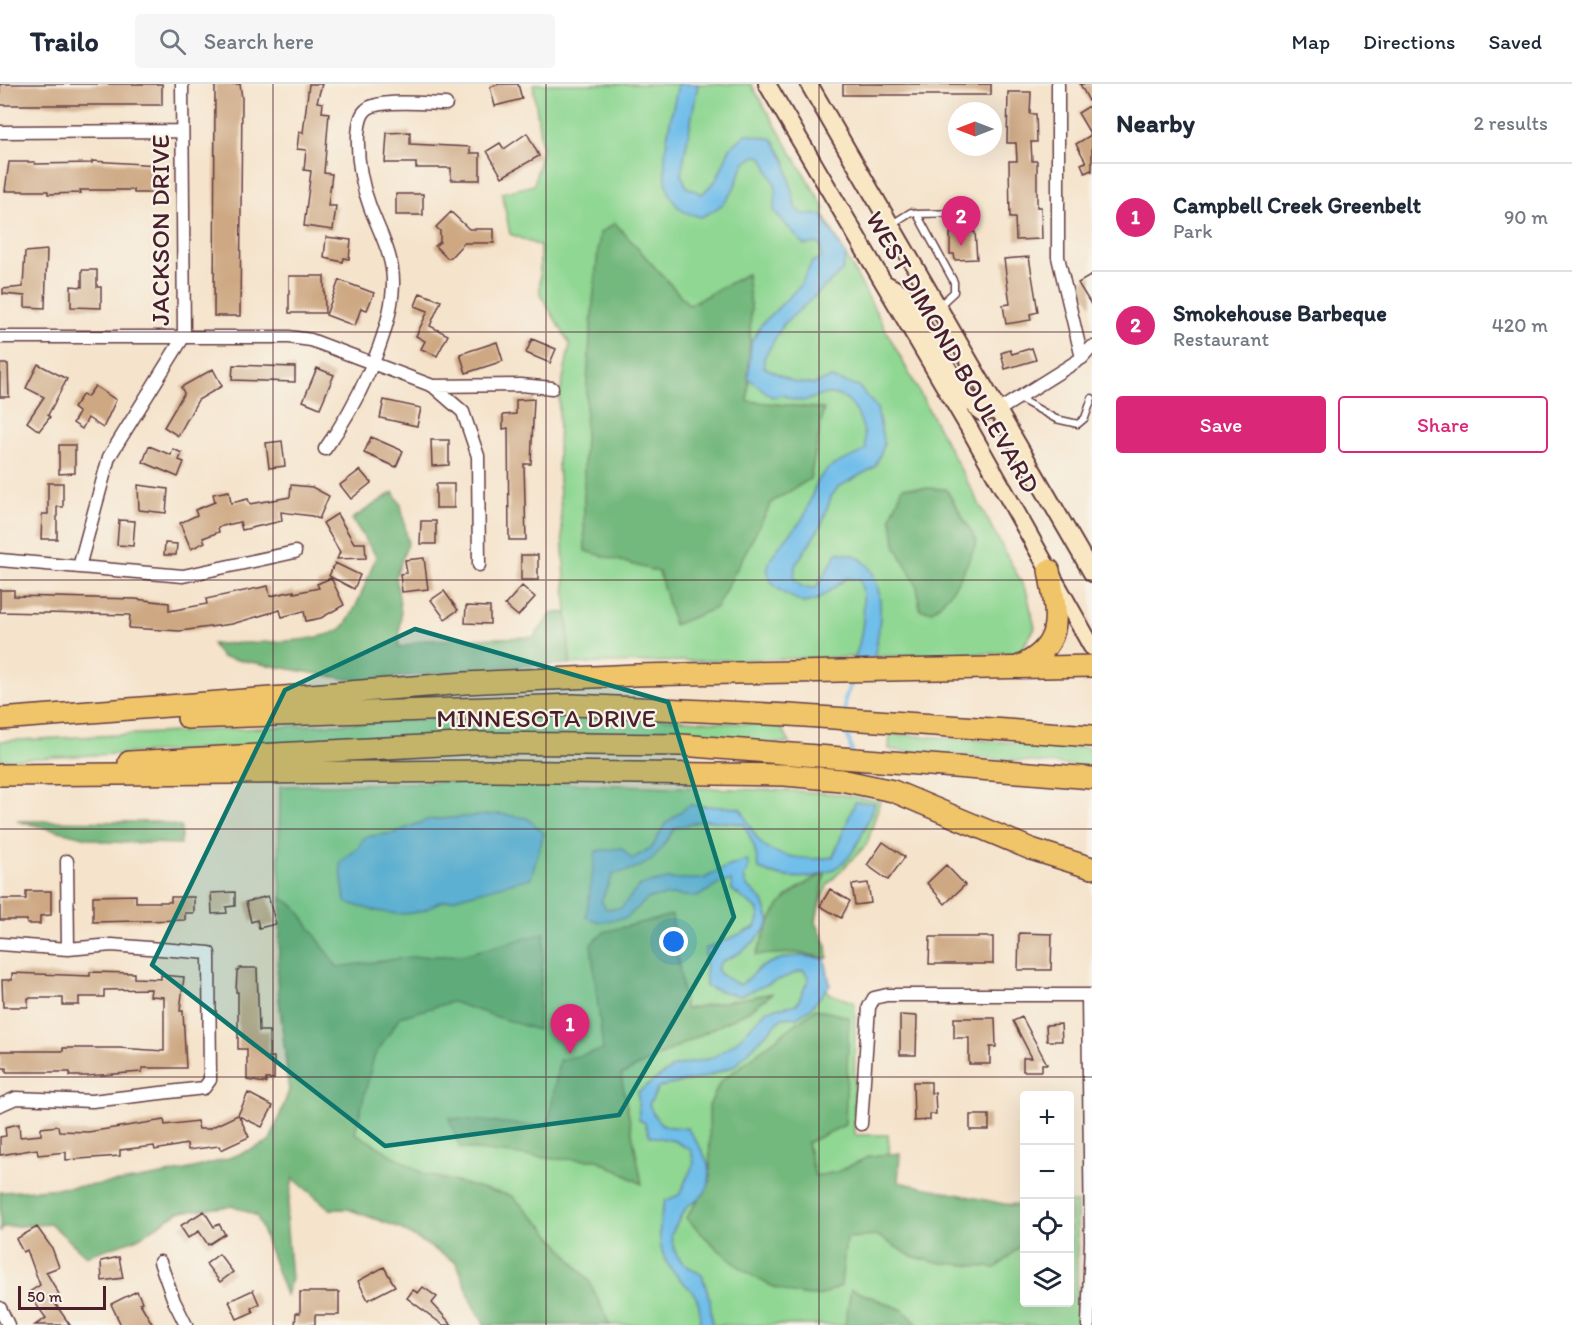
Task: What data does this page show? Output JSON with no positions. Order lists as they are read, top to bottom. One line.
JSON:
{"streets":{"highway":["MINNESOTA DRIVE"],"main road":["WEST DIMOND BOULEVARD"],"street":["JACKSON DRIVE"]},"scale_bar":"50 m","north":"left","page":{"header":"Trailo","search":"Search here","nav":["Map","Directions","Saved"],"heading":["Nearby","2 results"],"list":[{"mark":"1","name":"Campbell Creek Greenbelt","note":"Park","value":"90 m"},{"mark":"2","name":"Smokehouse Barbeque","note":"Restaurant","value":"420 m"}],"pins":["2","1"],"buttons":["Save","Share"],"map_buttons":["+","−"],"scale":"50 m"}}
